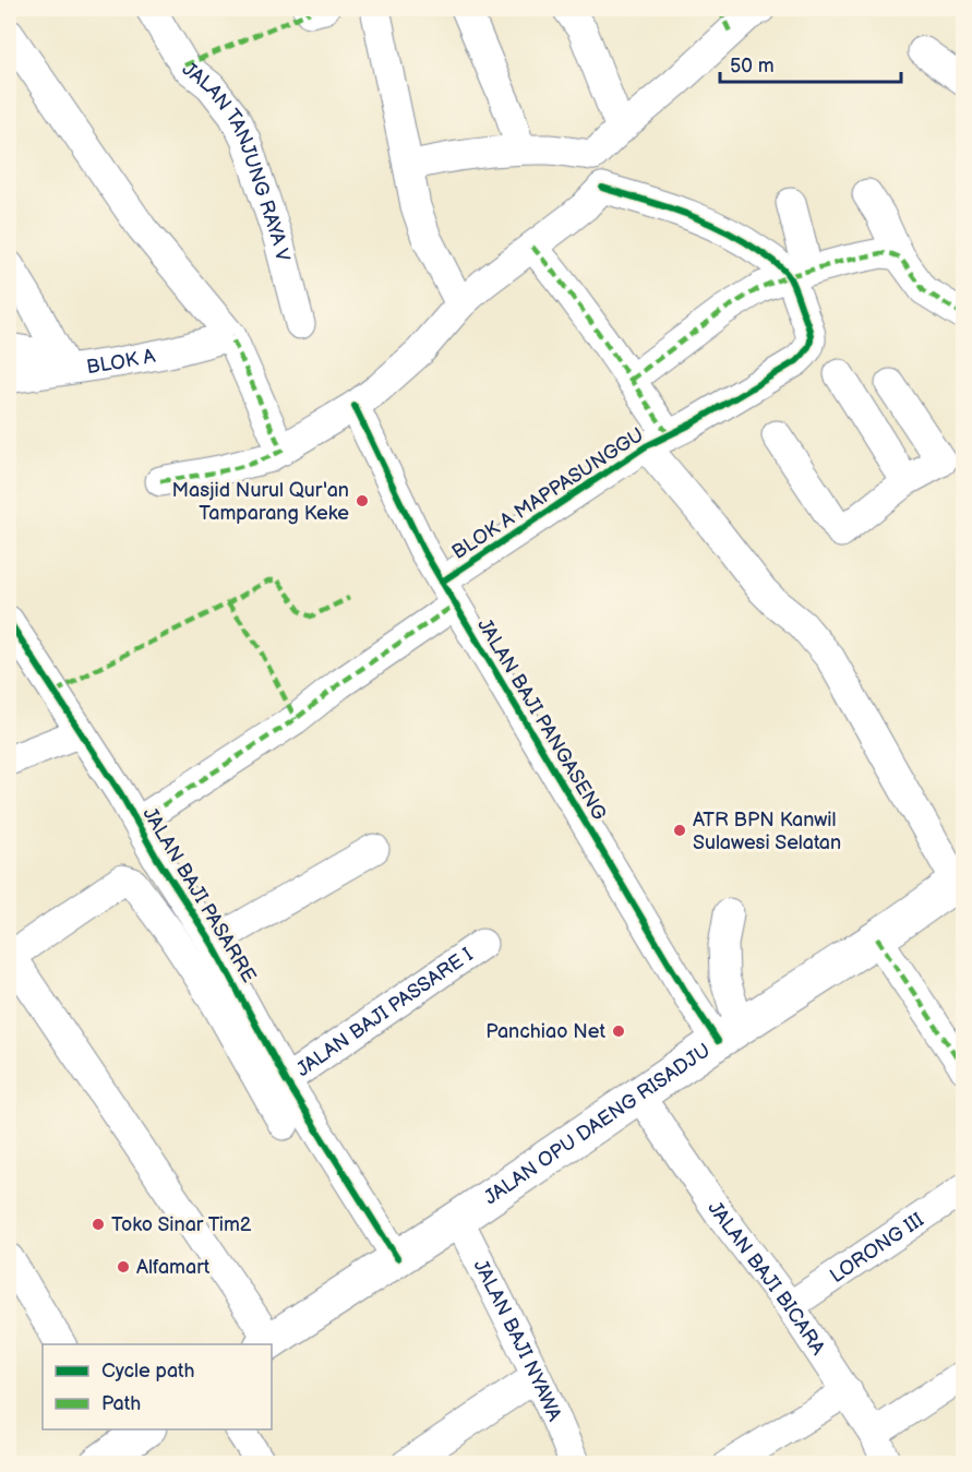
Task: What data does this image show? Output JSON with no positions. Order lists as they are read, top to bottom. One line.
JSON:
{"streets":{"main road":["JALAN OPU DAENG RISADJU"],"street":["JALAN TANJUNG RAYA V","BLOK A","BLOK A MAPPASUNGGU","JALAN BAJI PANGASENG","JALAN BAJI PASARRE","JALAN BAJI PASSARE I","LORONG III","JALAN BAJI BICARA","JALAN BAJI NYAWA"]},"crossings":[["BLOK A MAPPASUNGGU","JALAN BAJI PANGASENG"],["BLOK A MAPPASUNGGU","JALAN BAJI PASARRE"],["BLOK A MAPPASUNGGU","JALAN OPU DAENG RISADJU"],["JALAN BAJI PANGASENG","JALAN OPU DAENG RISADJU"],["JALAN BAJI PASARRE","JALAN BAJI PASSARE I"],["JALAN BAJI PASARRE","JALAN OPU DAENG RISADJU"],["JALAN OPU DAENG RISADJU","JALAN BAJI BICARA"],["JALAN OPU DAENG RISADJU","JALAN BAJI NYAWA"],["LORONG III","JALAN BAJI BICARA"]],"places":["Masjid Nurul Qur'an Tamparang Keke","ATR BPN Kanwil Sulawesi Selatan","Panchiao Net","Toko Sinar Tim2","Alfamart"],"legend":["Cycle path","Path"],"scale_bar":"50 m"}
